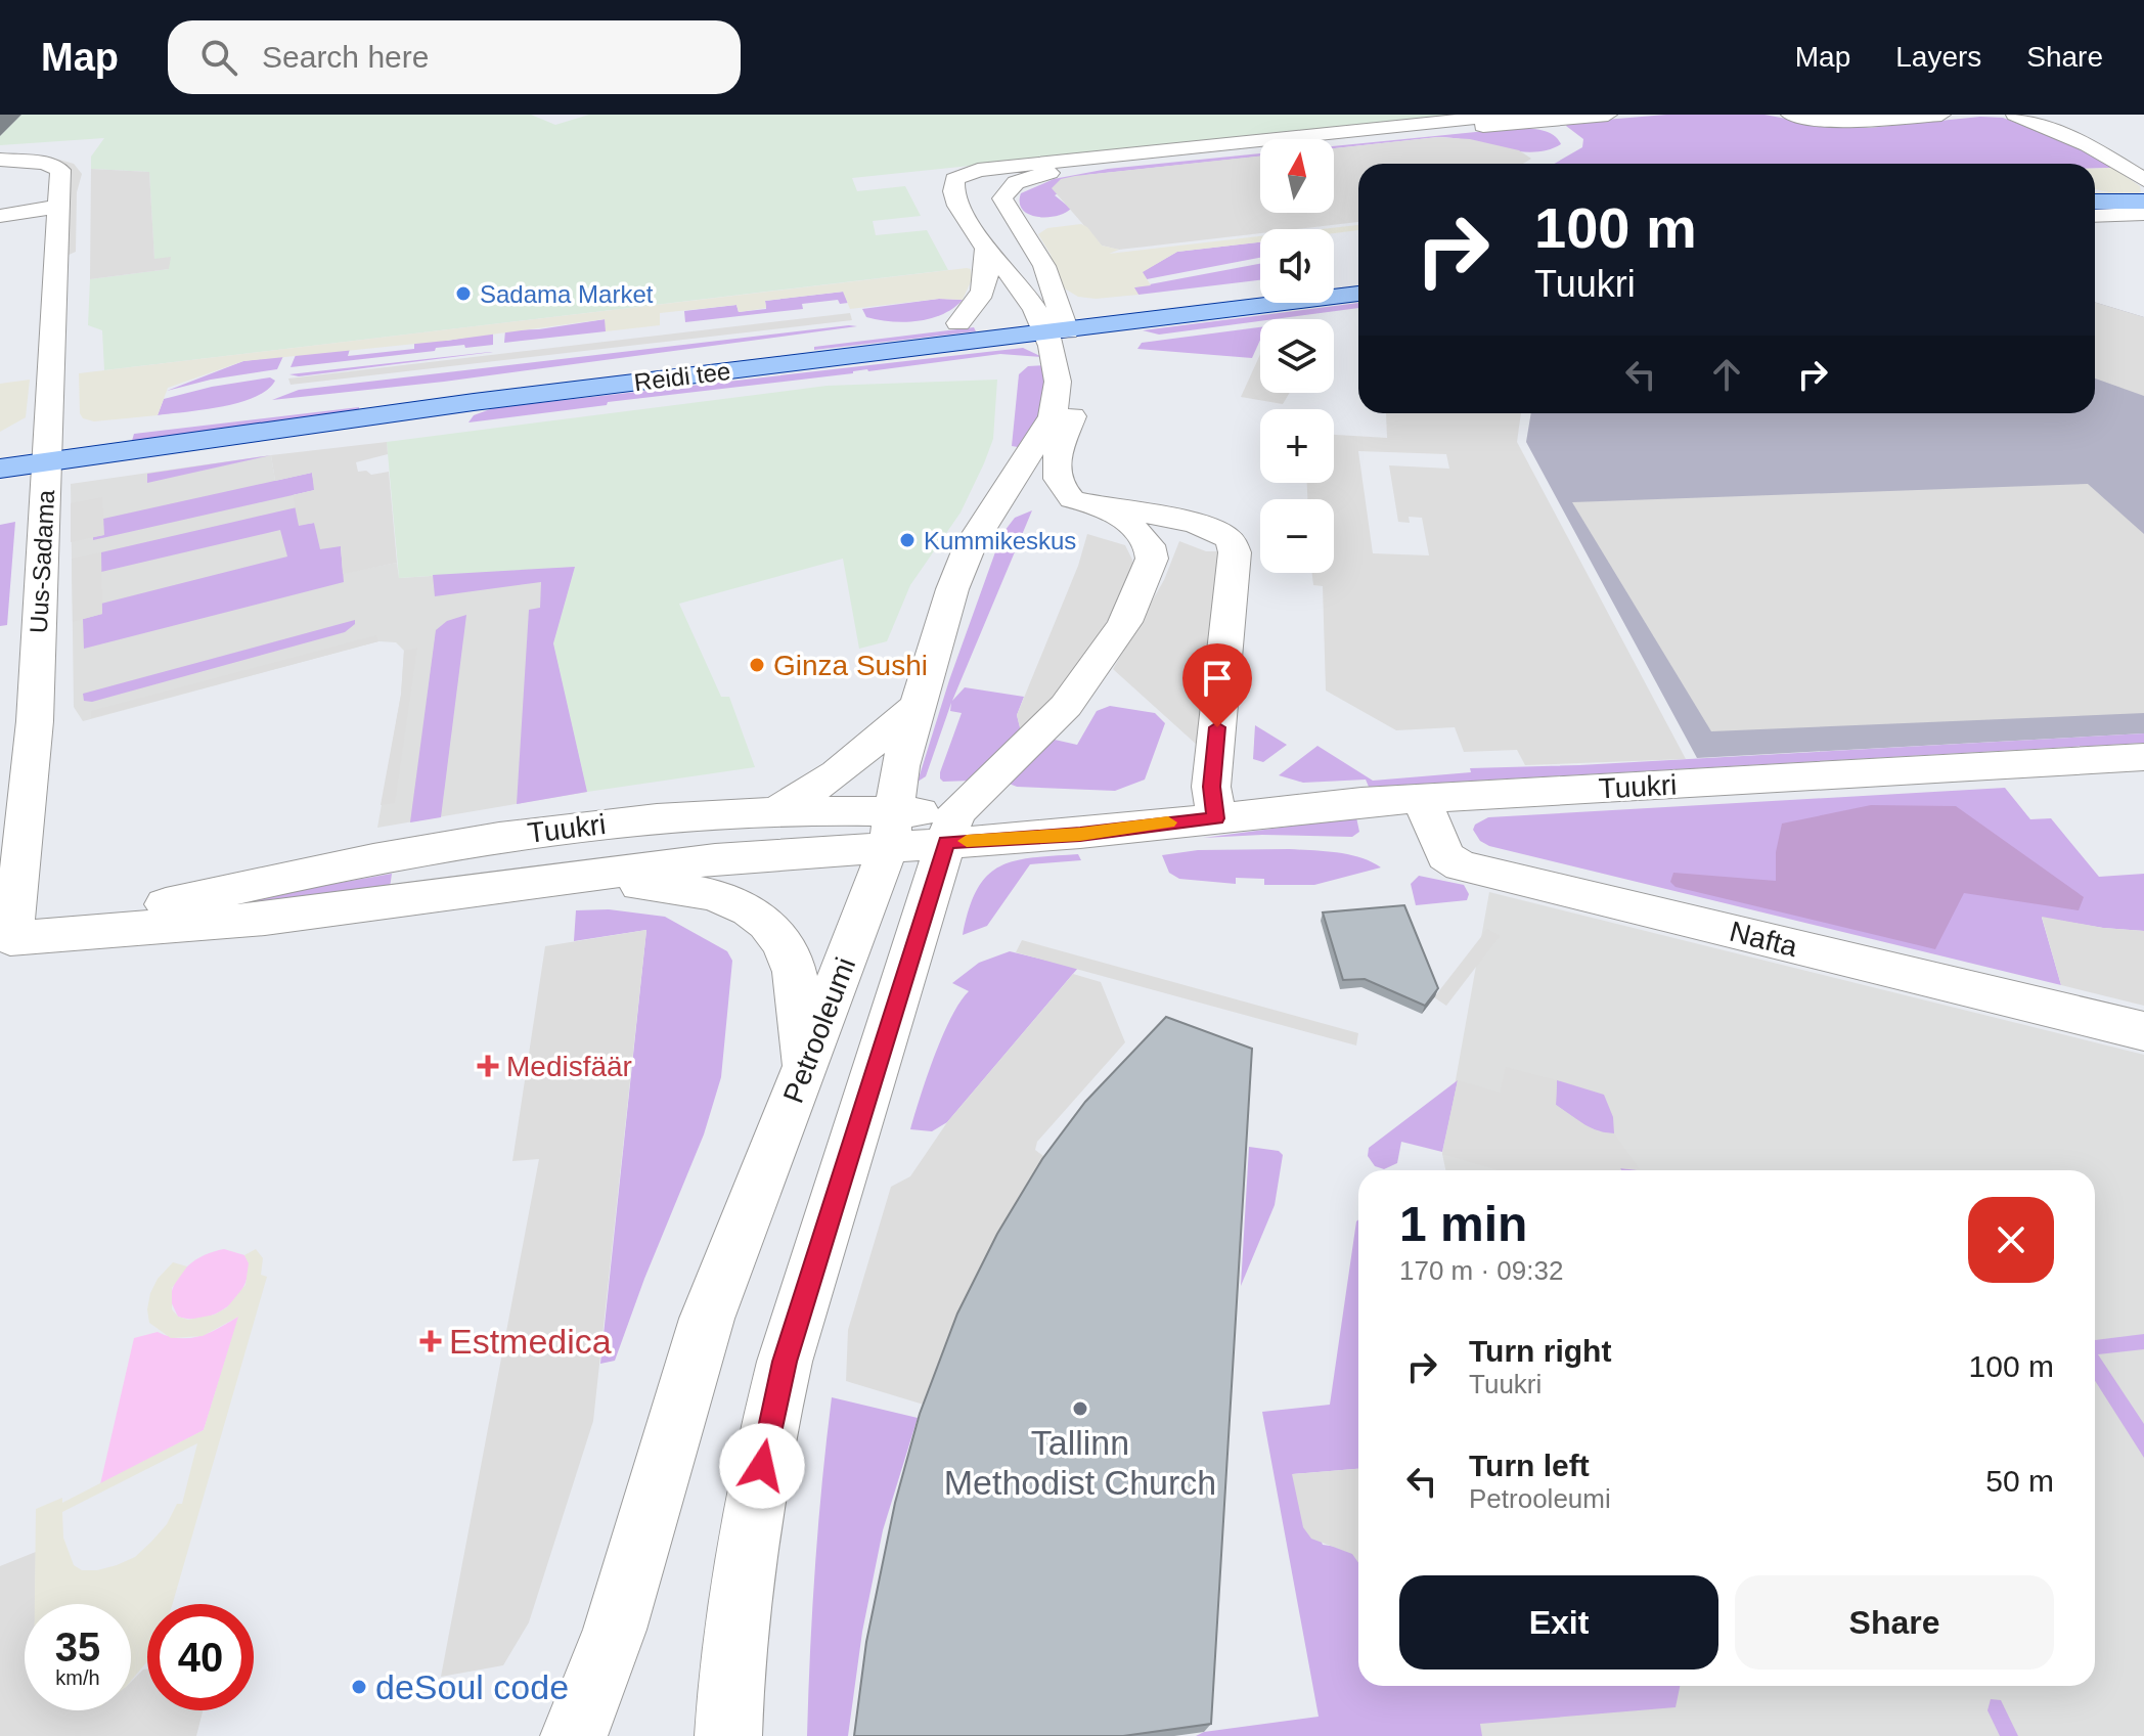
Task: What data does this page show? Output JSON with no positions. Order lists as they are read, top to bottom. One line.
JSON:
{"streets":{"main road":["Reidi tee"],"street":["Uus-Sadama","Tuukri","Nafta","Petrooleumi"]},"crossings":[["Reidi tee","Uus-Sadama"],["Reidi tee","Petrooleumi"],["Uus-Sadama","Tuukri"],["Tuukri","Nafta"],["Tuukri","Petrooleumi"]],"places":{"other":["Sadama Market","Kummikeskus","Ginza Sushi","Tallinn Methodist Church","deSoul code"],"health":["Medisfäär","Estmedica"]},"north":"top","page":{"header":"Map","search":"Search here","nav":["Map","Layers","Share"],"map_buttons":["+","−"],"turn":["100 m","Tuukri"],"heading":["1 min","170 m · 09:32"],"list":[{"name":"Turn right","note":"Tuukri","value":"100 m"},{"name":"Turn left","note":"Petrooleumi","value":"50 m"}],"buttons":["Exit","Share"],"speed":"35 km/h","limit":"40"}}
